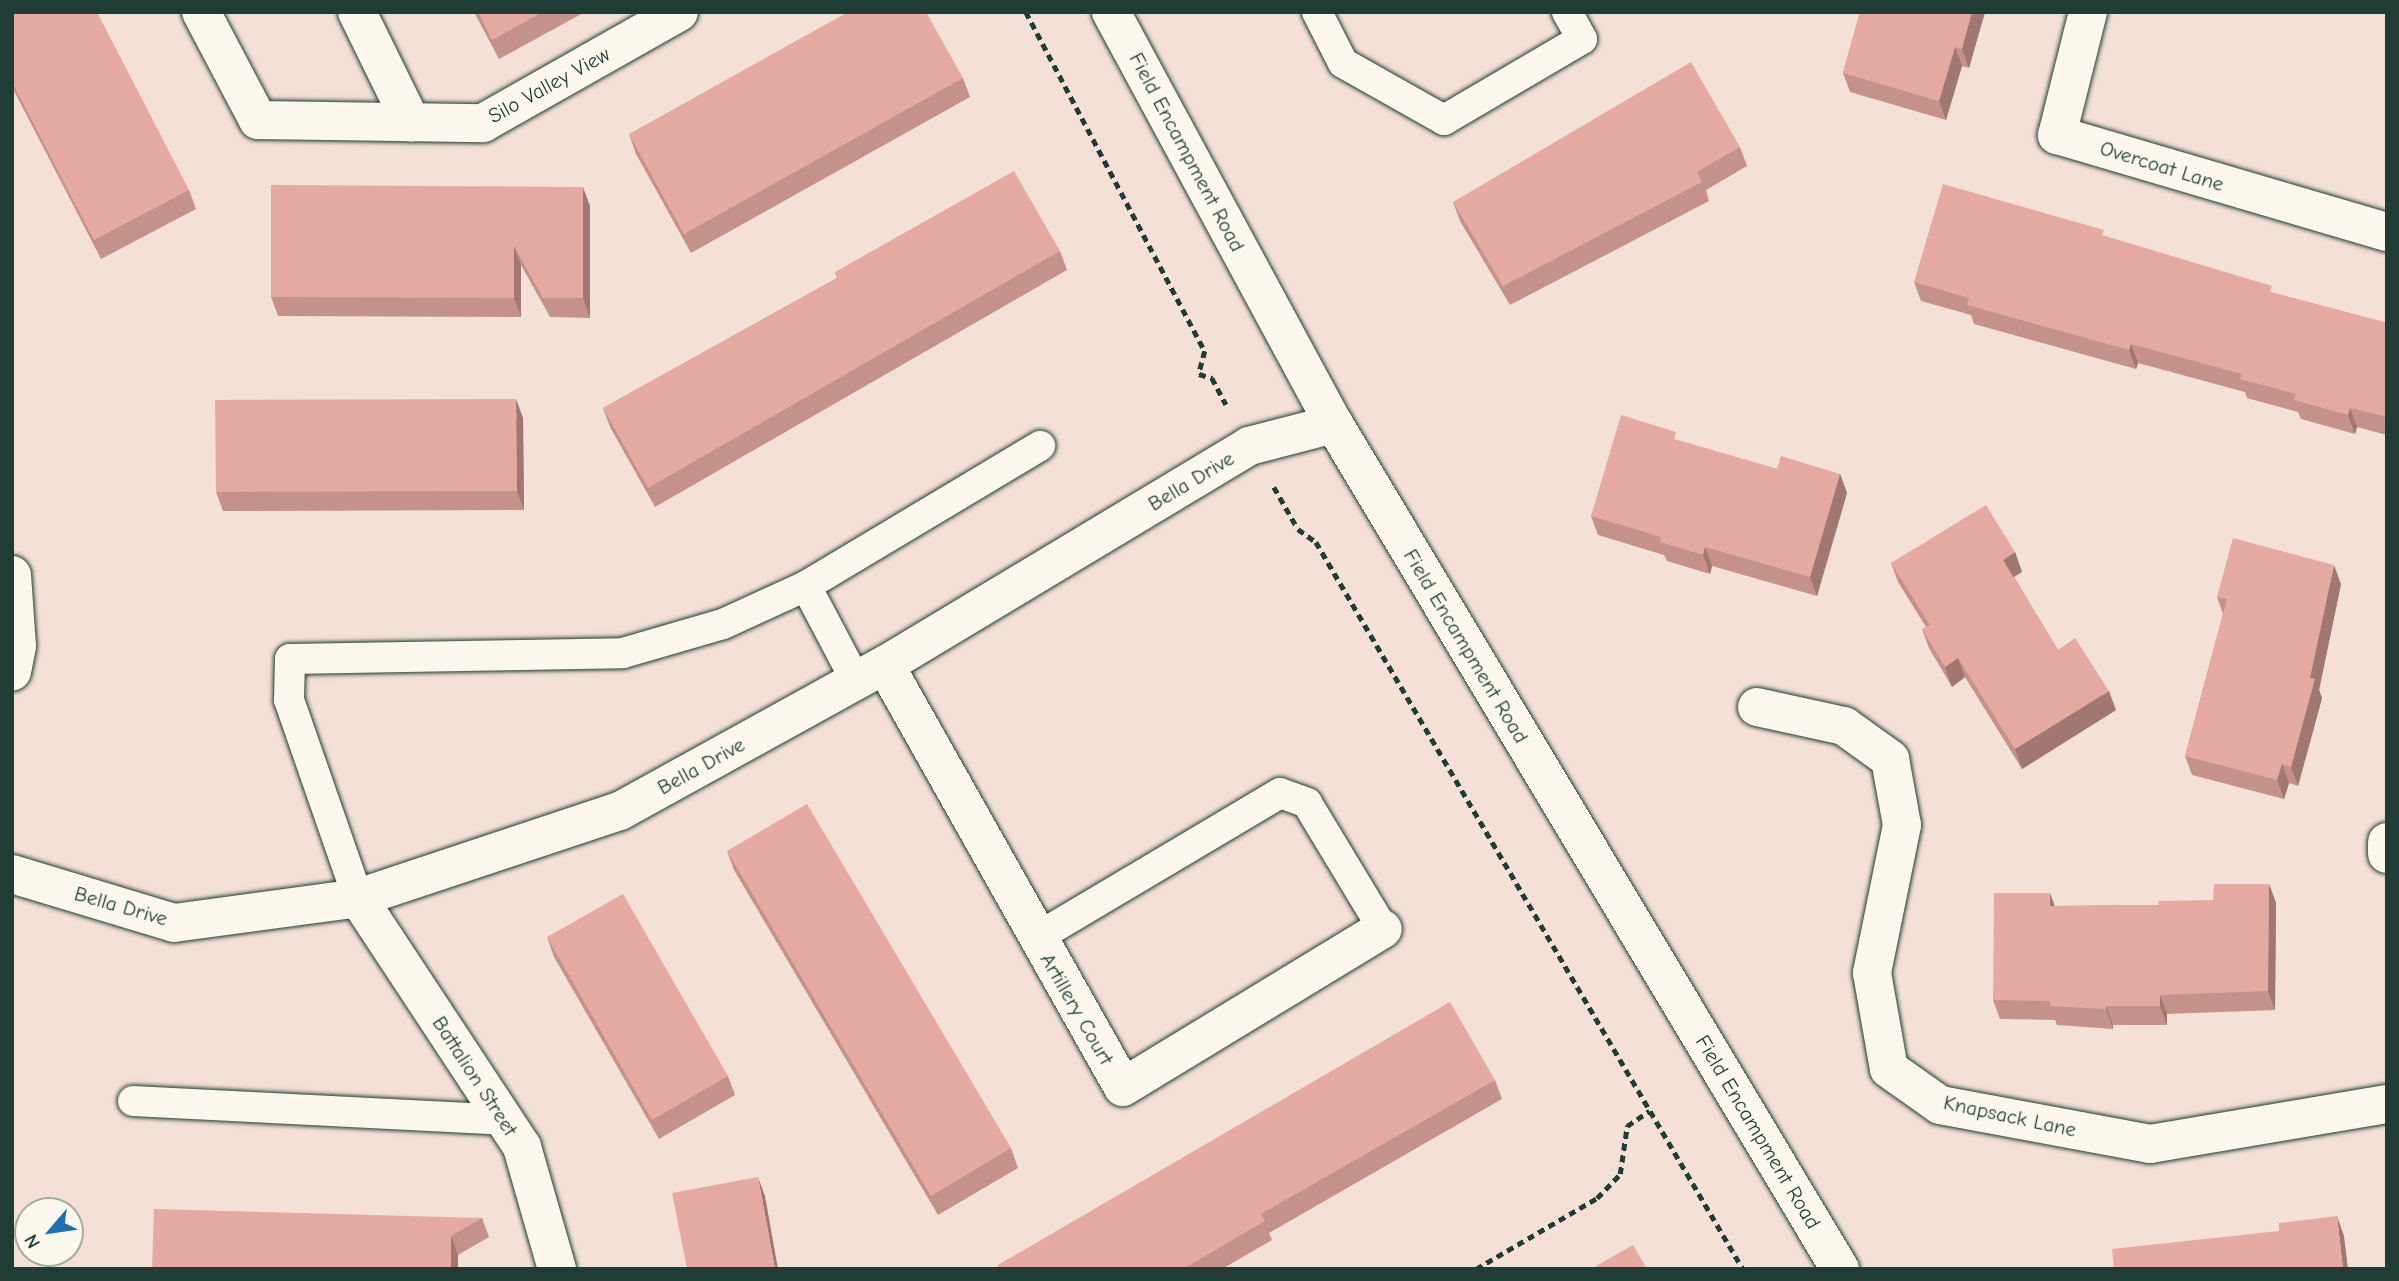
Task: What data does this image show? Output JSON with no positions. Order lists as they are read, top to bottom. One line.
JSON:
{"streets":{"street":["Silo Valley View","Field Encampment Road","Overcoat Lane","Bella Drive","Artillery Court","Battalion Street","Knapsack Lane"]},"crossings":[["Field Encampment Road","Bella Drive"],["Bella Drive","Artillery Court"],["Bella Drive","Battalion Street"]],"north":"bottom left"}
